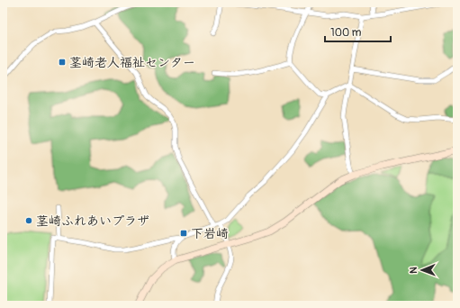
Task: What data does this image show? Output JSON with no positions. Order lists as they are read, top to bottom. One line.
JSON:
{"places":{"transit":["茎崎老人福祉センター","下岩崎"],"other":["茎崎ふれあいプラザ"]},"scale_bar":"100 m","north":"left"}
